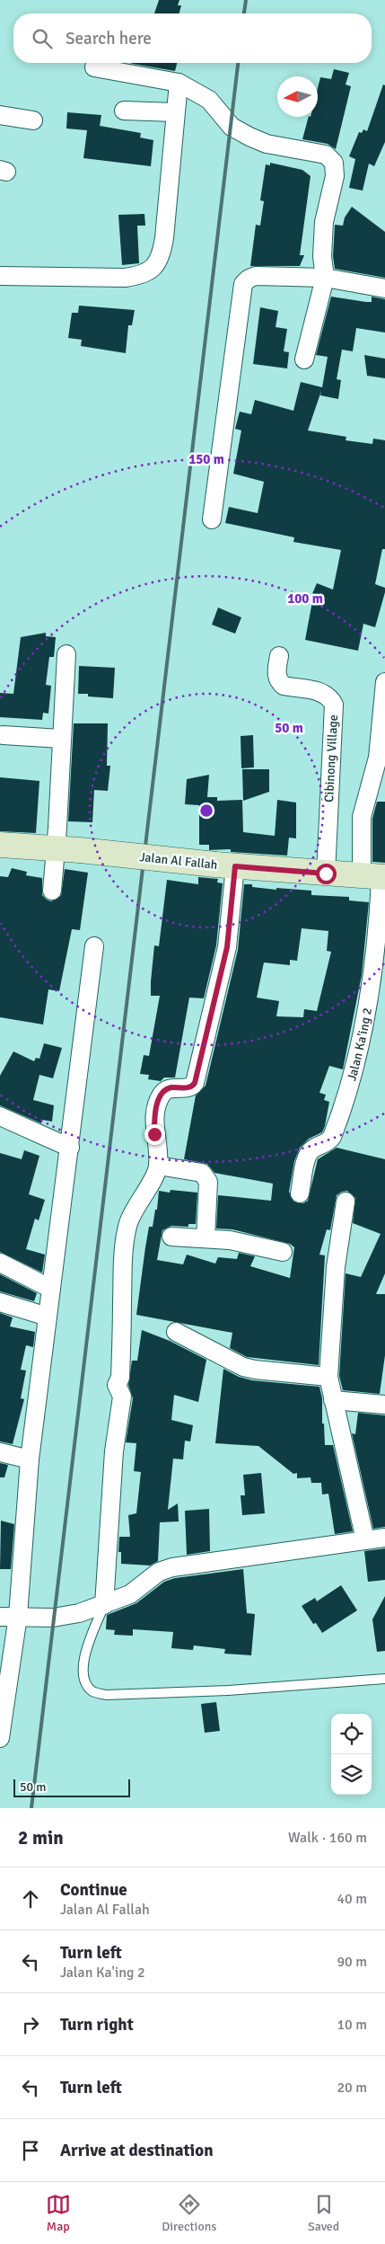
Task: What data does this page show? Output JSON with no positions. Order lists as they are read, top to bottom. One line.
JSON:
{"streets":{"street":["Cibinong Village","Jalan Al Fallah","Jalan Ka'ing 2"]},"crossings":[["Cibinong Village","Jalan Al Fallah"],["Jalan Al Fallah","Jalan Ka'ing 2"]],"scale_bar":"50 m","north":"left","page":{"search":"Search here","scale":"50 m","heading":["2 min","Walk · 160 m"],"list":[["Continue","Jalan Al Fallah","40 m"],["Turn left","Jalan Ka'ing 2","90 m"],["Turn right","10 m"],["Turn left","20 m"],"Arrive at destination"],"nav":["Map","Directions","Saved"]},"rings":["150 m","100 m","50 m"]}
